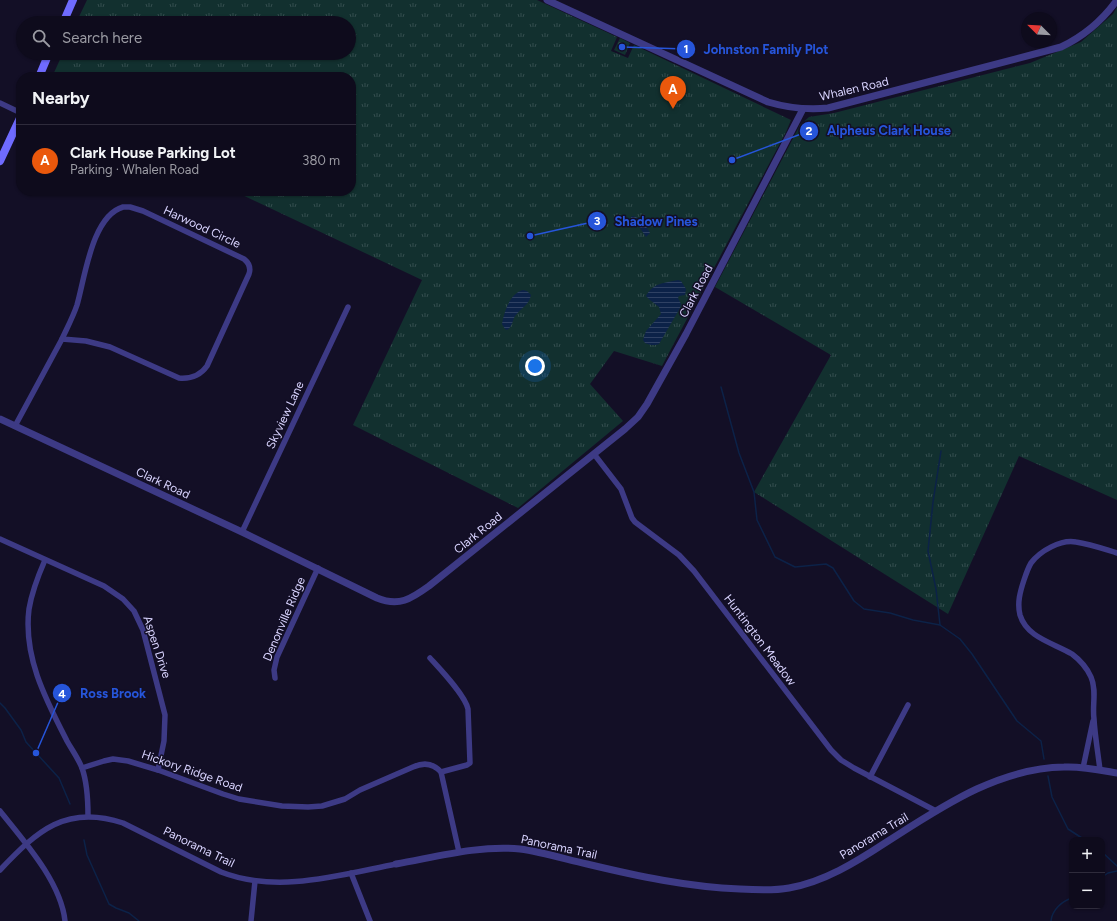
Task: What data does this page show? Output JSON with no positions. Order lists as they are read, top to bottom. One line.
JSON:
{"streets":{"street":["Whalen Road","Harwood Circle","Clark Road","Skyview Lane","Denonville Ridge","Huntington Meadow","Aspen Drive","Hickory Ridge Road","Panorama Trail"]},"crossings":[["Whalen Road","Clark Road"],["Harwood Circle","Clark Road"],["Clark Road","Skyview Lane"],["Clark Road","Denonville Ridge"],["Clark Road","Huntington Meadow"],["Huntington Meadow","Panorama Trail"],["Aspen Drive","Hickory Ridge Road"]],"places":["Johnston Family Plot","Alpheus Clark House","Shadow Pines","Ross Brook"],"north":"top left","page":{"search":"Search here","heading":"Nearby","pins":"A","list":[{"mark":"A","name":"Clark House Parking Lot","note":"Parking · Whalen Road","value":"380 m"}],"map_buttons":["+","−"]}}
